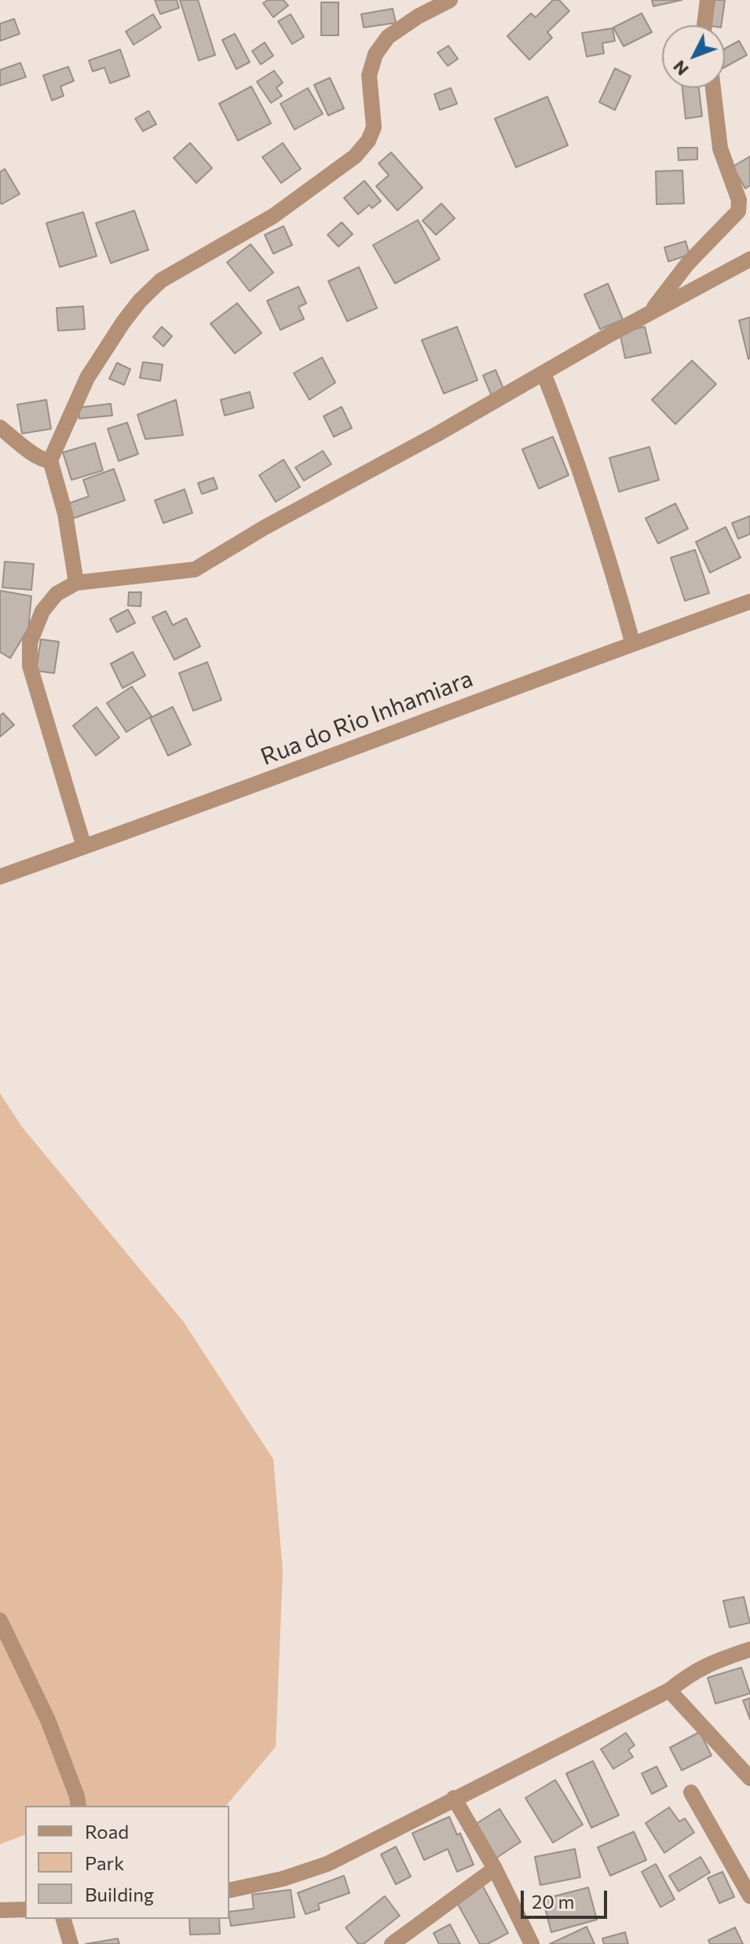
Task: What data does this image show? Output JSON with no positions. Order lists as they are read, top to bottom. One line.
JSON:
{"streets":{"street":["Rua do Rio Inhamiara"]},"legend":["Road","Park","Building"],"scale_bar":"20 m","north":"bottom left"}
